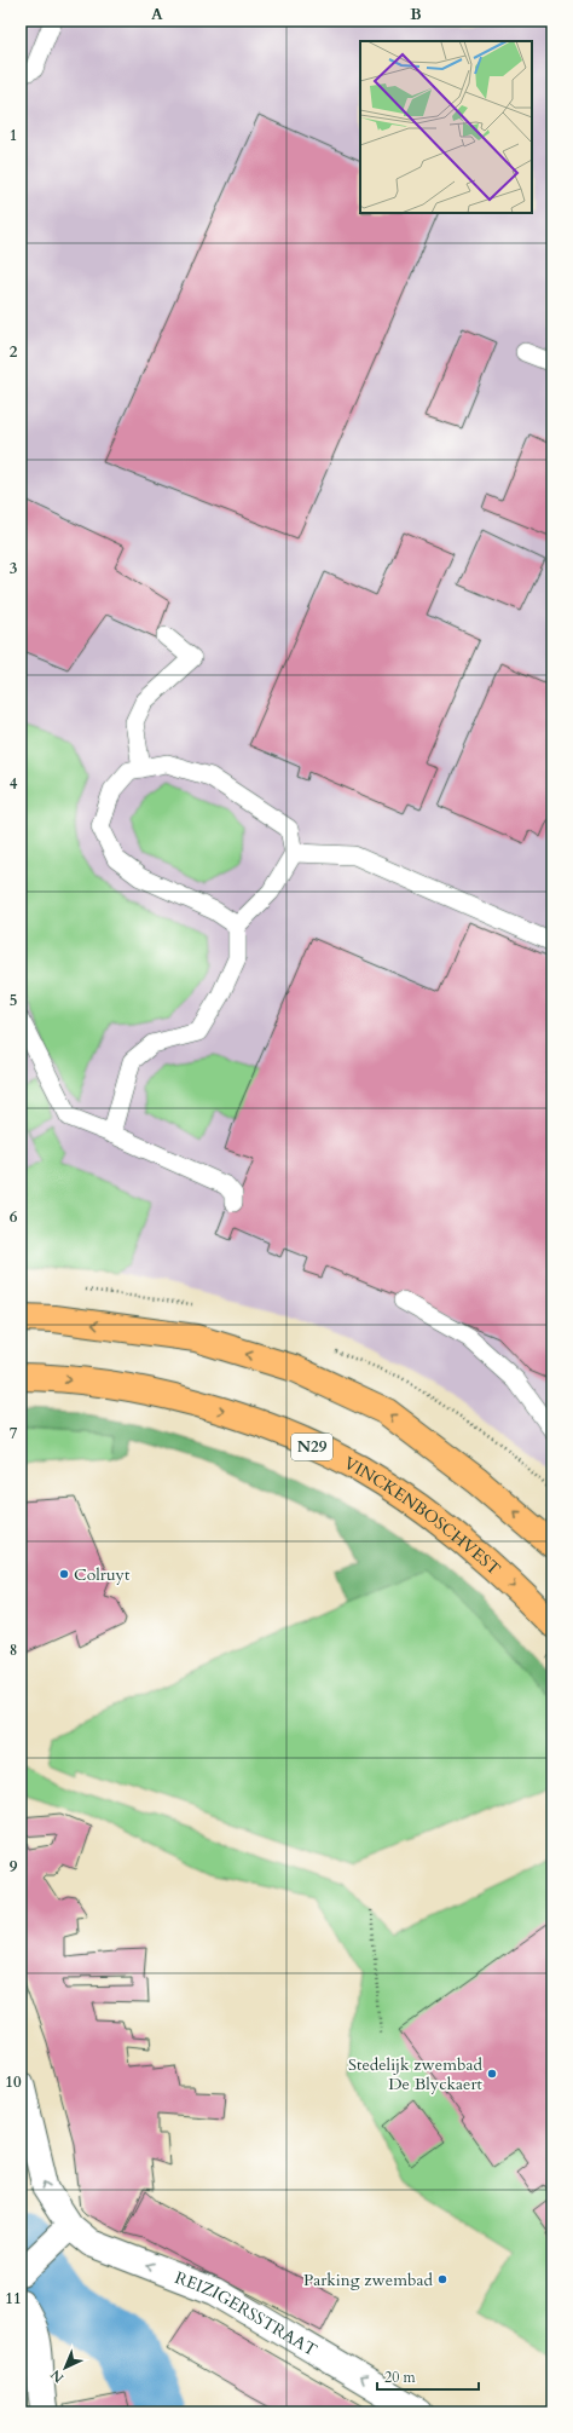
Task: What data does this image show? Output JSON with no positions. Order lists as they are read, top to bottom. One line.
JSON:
{"streets":{"main road":["N29","VINCKENBOSCHVEST"],"street":["REIZIGERSSTRAAT"]},"one_way":["REIZIGERSSTRAAT"],"places":["Colruyt","Stedelijk zwembad De Blyckaert","Parking zwembad"],"scale_bar":"20 m","north":"bottom left","grid":{"columns":["A","B"],"rows":["1","2","3","4","5","6","7","8","9","10","11"]}}
